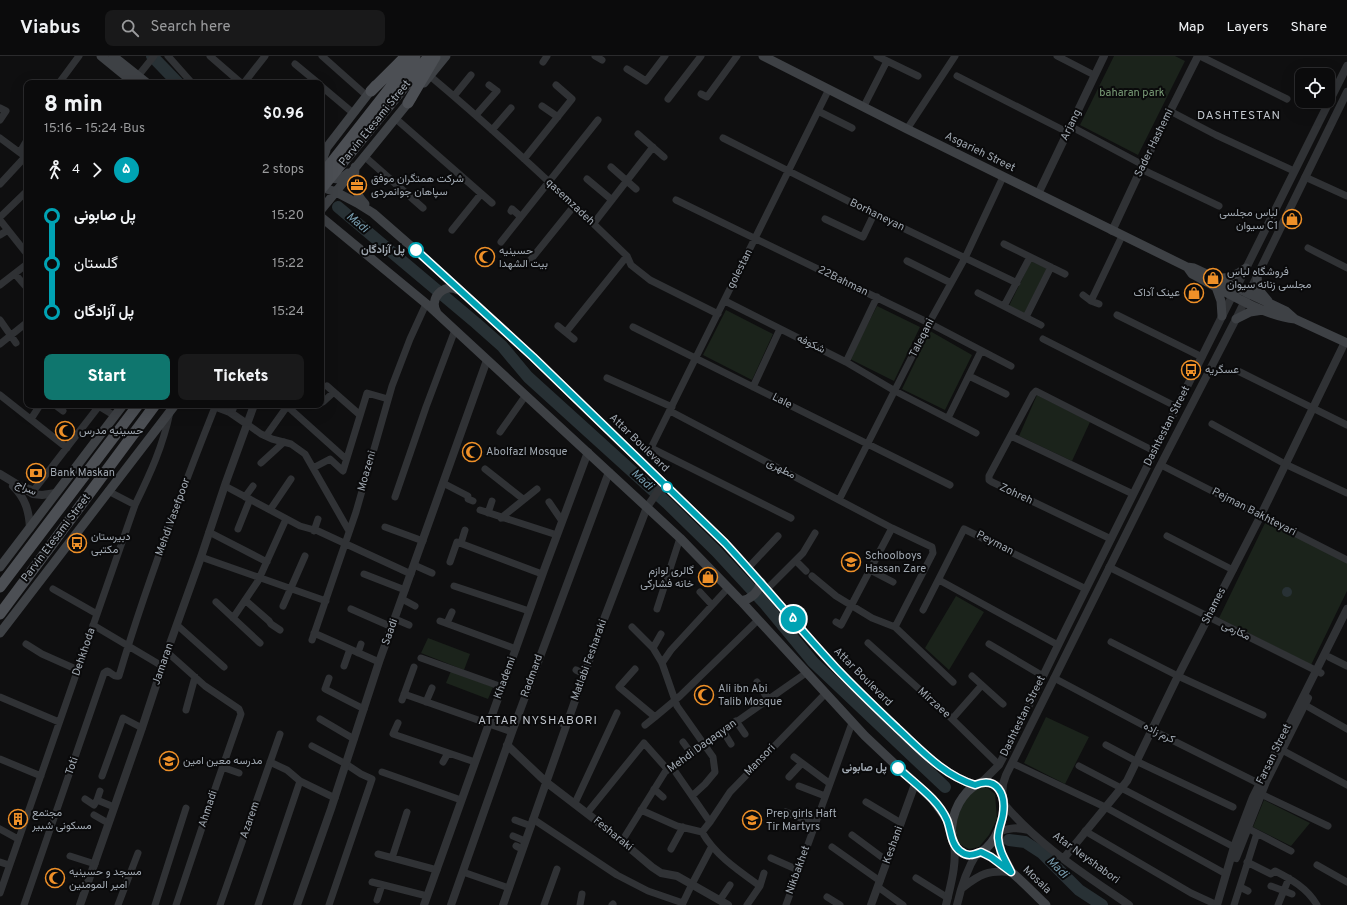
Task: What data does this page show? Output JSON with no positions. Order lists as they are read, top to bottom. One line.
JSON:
{"streets":{"main road":["Parvin Etesami Street","Asgarieh Street","Attar Boulevard","Mosala"],"street":["Arjang","Sader Hashemi","qasemzadeh","Borhaneyan","golestan","22Bahman","Taleqani","شکوفه","Lale","Dashtestan Street","مطهری","Moazeni","سراج","Zohreh","Pejman Bakhteyari","Mehdi Vasefpoor","Peyman","Shames","مکارمی","Saadi","Dehkhoda","Matlabi Fesharaki","Jamaran","Radmard","Khademi","Mirzaee","کرم زاده","Mehdi Daqaqyan","Farsan Street","Mansori","Toti","Ahmadi","Azarem","Fesharaki","Keshani","Atar Neyshabori","Nikbakhet"]},"crossings":[["Arjang","Asgarieh Street"],["Sader Hashemi","Asgarieh Street"],["Asgarieh Street","golestan"],["Asgarieh Street","Taleqani"],["Asgarieh Street","Dashtestan Street"],["Asgarieh Street","Shames"],["qasemzadeh","golestan"],["Borhaneyan","golestan"],["Borhaneyan","Taleqani"],["golestan","22Bahman"],["golestan","شکوفه"],["golestan","Lale"],["golestan","مطهری"],["22Bahman","Taleqani"],["Taleqani","شکوفه"],["Taleqani","Lale"],["Taleqani","مطهری"],["Dashtestan Street","Attar Boulevard"],["Dashtestan Street","Zohreh"],["Dashtestan Street","Pejman Bakhteyari"],["Dashtestan Street","Peyman"],["Dashtestan Street","مکارمی"],["Dashtestan Street","Mirzaee"],["Dashtestan Street","کرم زاده"],["Dashtestan Street","Atar Neyshabori"],["Attar Boulevard","Matlabi Fesharaki"],["Attar Boulevard","Atar Neyshabori"],["Pejman Bakhteyari","Shames"],["Mehdi Vasefpoor","Toti"],["Shames","مکارمی"],["Shames","کرم زاده"],["Shames","Atar Neyshabori"],["مکارمی","Farsan Street"],["Matlabi Fesharaki","Fesharaki"],["Radmard","Fesharaki"],["کرم زاده","Farsan Street"],["Mehdi Daqaqyan","Fesharaki"]],"districts":["DASHTESTAN","ATTAR NYSHABORI"],"water":["Madi"],"parks":["baharan park"],"places":{"office":["شرکت همتگران موفق سپاهان جوانمردی"],"shop":["لباس مجلسی سیوان C1","فروشگاه لباس مجلسی زنانه سیوان","عینک آداک","گالری لوازم خانه فشارکی"],"other":["پل آزادگان","پل صابونی"],"mosque":["حسینیه بیت الشهدا","حسینیه مدرس","Abolfazl Mosque","Ali ibn Abi Talib Mosque","مسجد و حسینیه امیر المومنین"],"bus stop":["عسگریه","دبیرستان مکتبی"],"bank":["Bank Maskan"],"school or university":["Schoolboys Hassan Zare","مدرسه معین امین","Prep girls Haft Tir Martyrs"],"building":["مجتمع مسکونی شبیر"]},"lines":["bus line ۵"],"page":{"header":"Viabus","search":"Search here","nav":["Map","Layers","Share"],"on_map":"۵","heading":["8 min","15:16 – 15:24 · Bus","$0.96"],"legs":["4","۵","2 stops"],"list":[{"name":"پل صابونی","value":"15:20"},{"name":"گلستان","value":"15:22"},{"name":"پل آزادگان","value":"15:24"}],"buttons":["Start","Tickets"]}}
